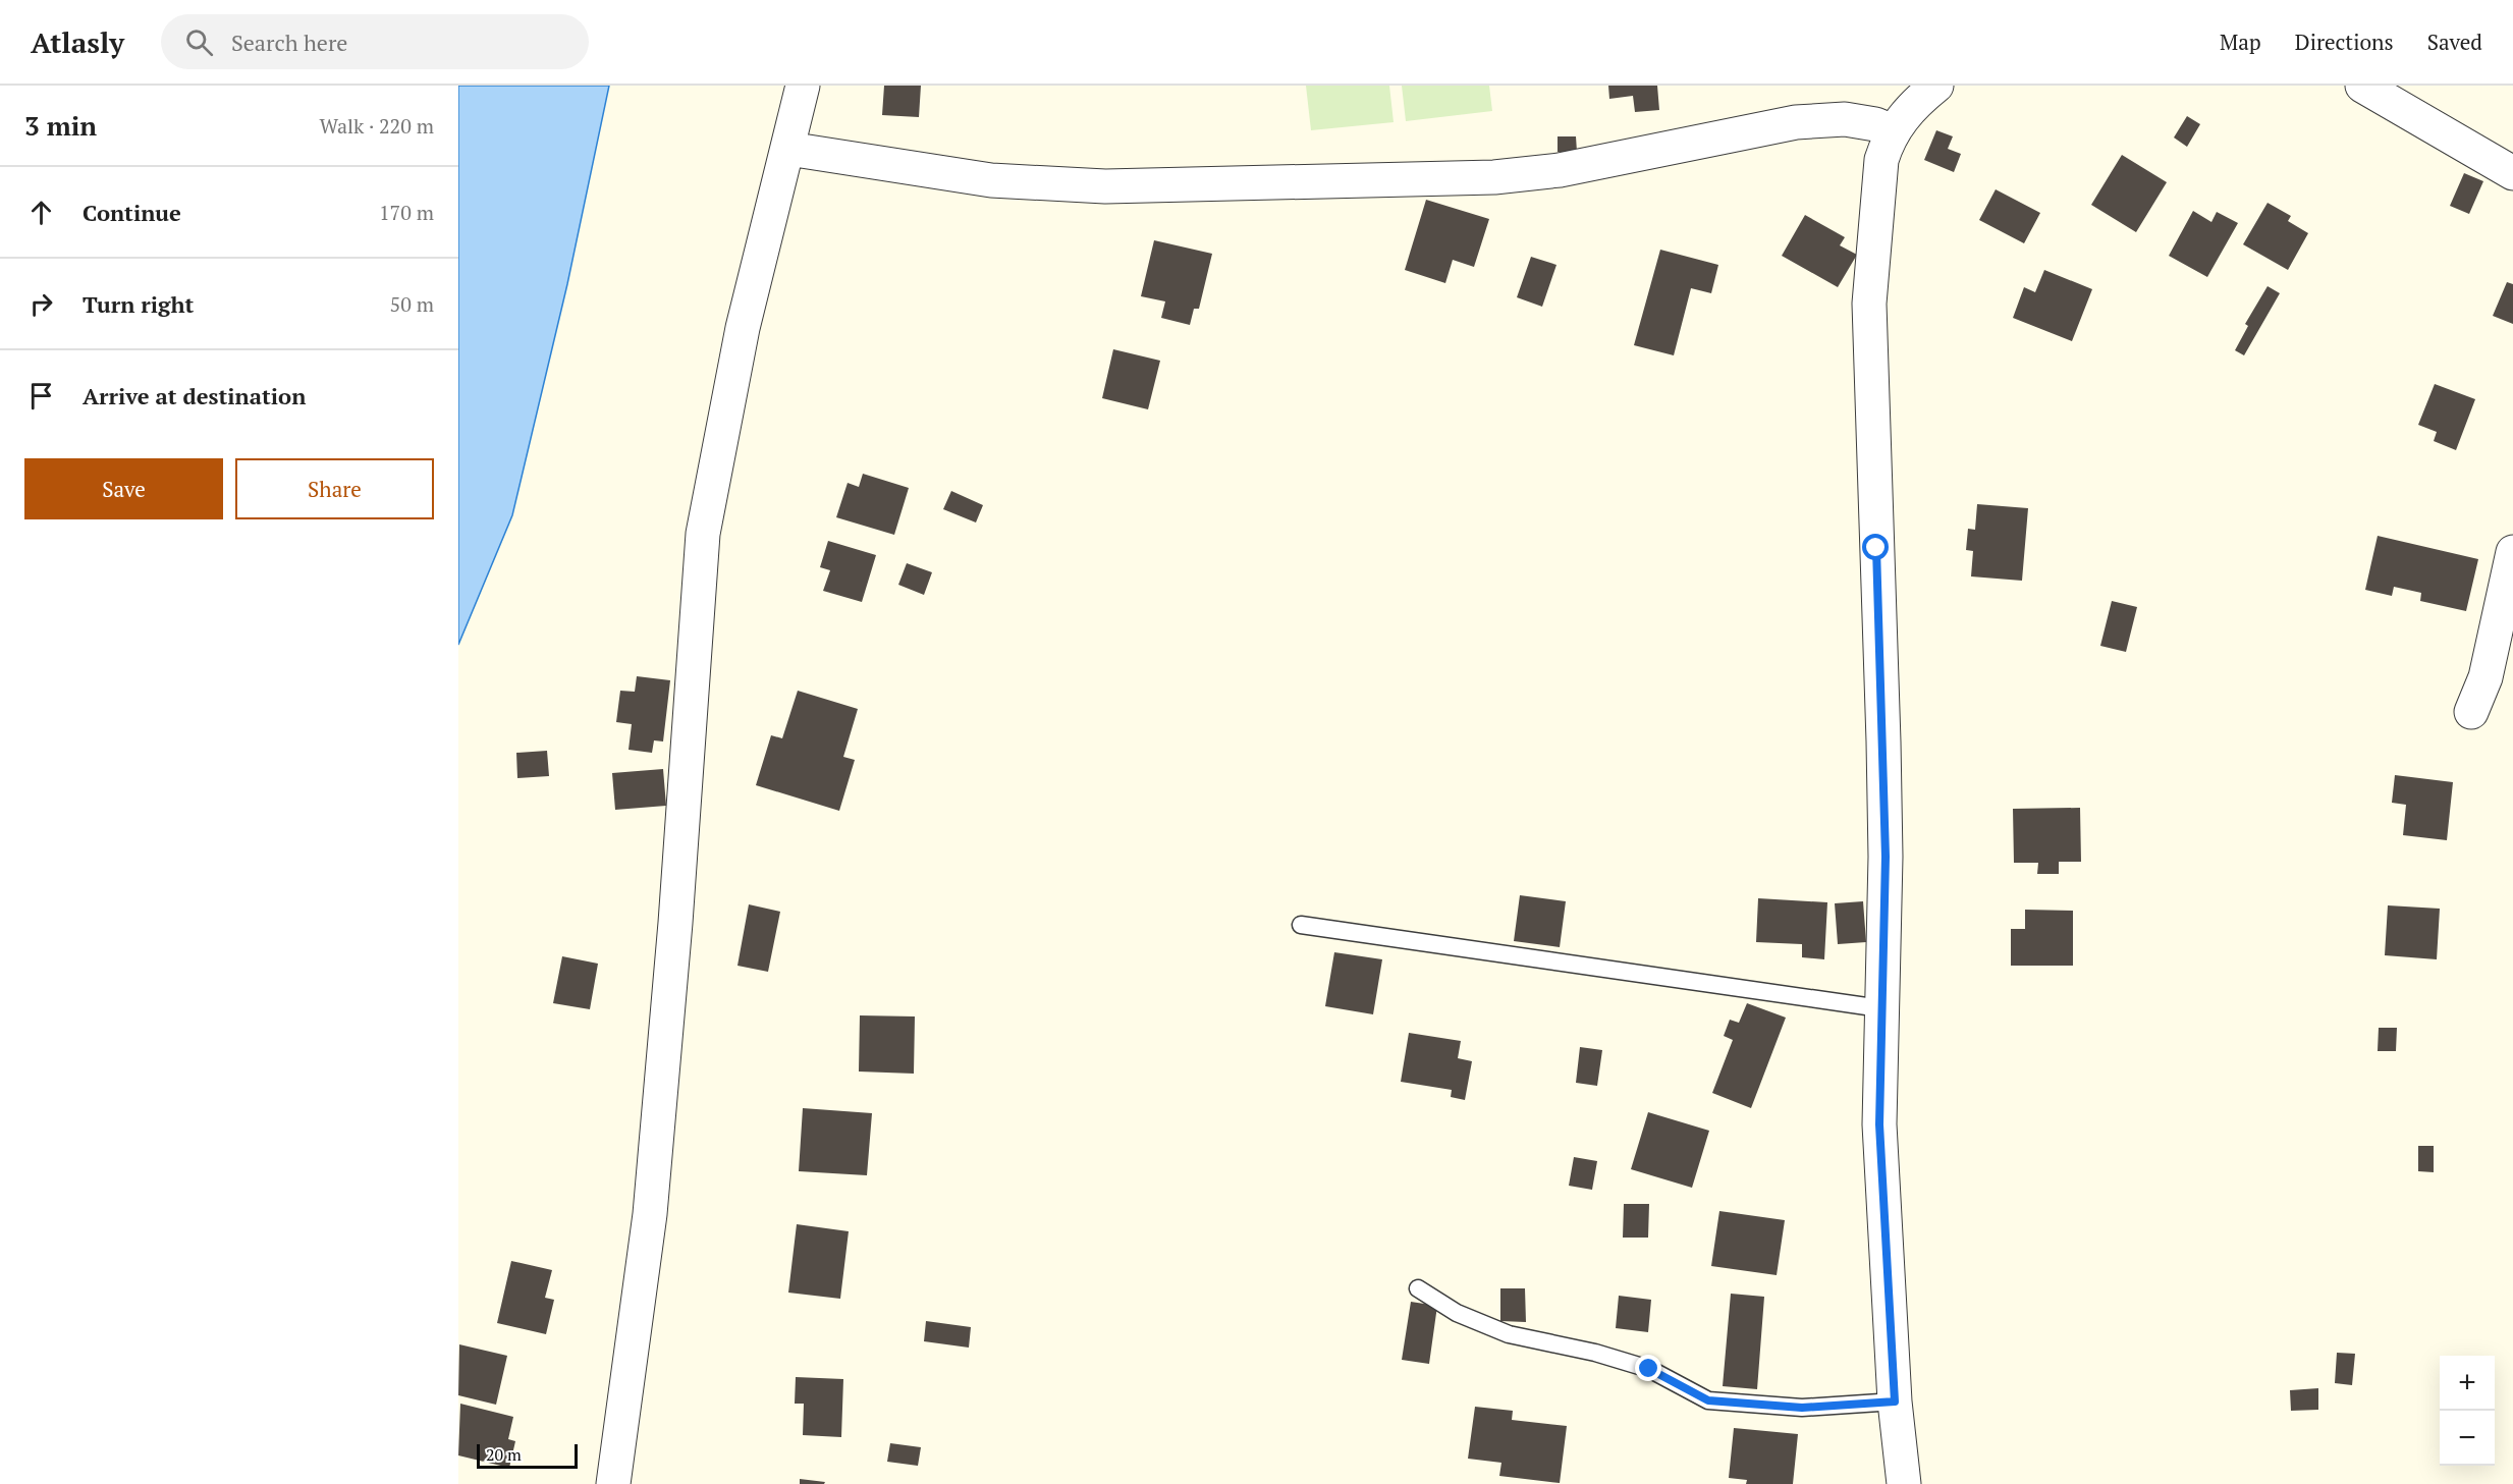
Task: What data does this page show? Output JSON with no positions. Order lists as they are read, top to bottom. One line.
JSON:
{"scale_bar":"20 m","page":{"header":"Atlasly","search":"Search here","nav":["Map","Directions","Saved"],"heading":["3 min","Walk · 220 m"],"list":[["Continue","170 m"],["Turn right","50 m"],"Arrive at destination"],"buttons":["Save","Share"],"map_buttons":["+","−"],"scale":"20 m"}}
